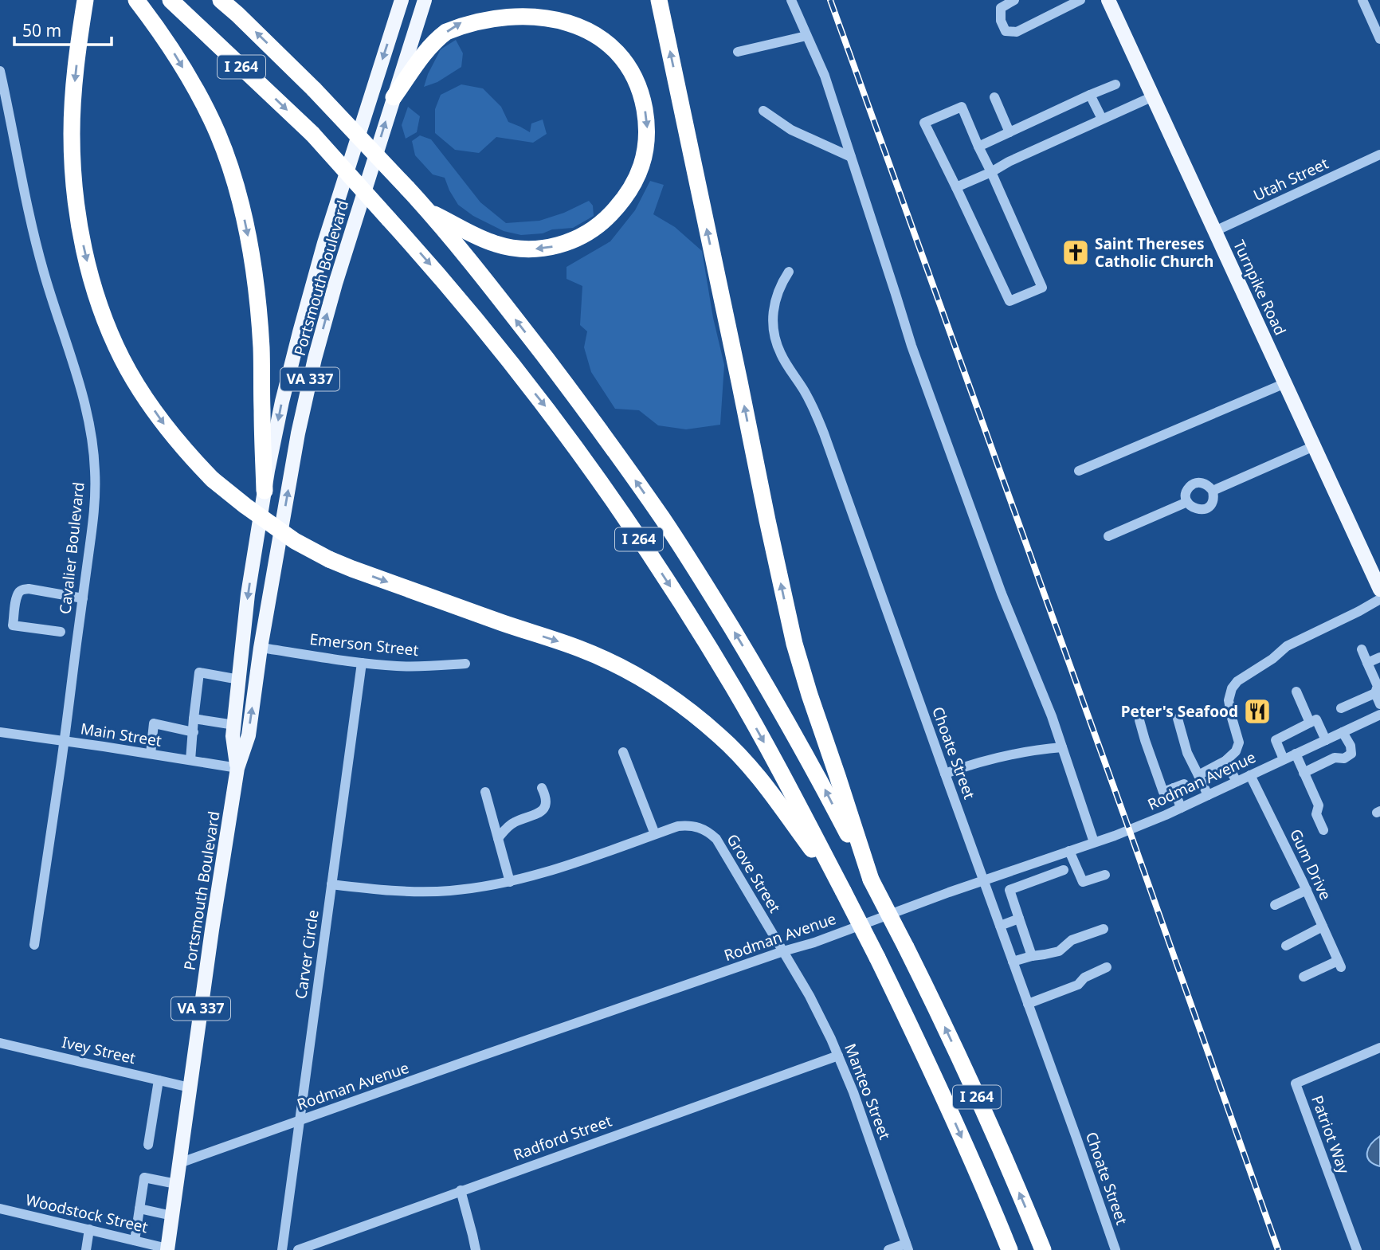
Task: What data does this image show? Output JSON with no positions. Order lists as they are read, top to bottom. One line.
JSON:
{"streets":{"highway":["I 264"],"main road":["Portsmouth Boulevard","Turnpike Road","VA 337"],"street":["Utah Street","Cavalier Boulevard","Emerson Street","Main Street","Choate Street","Rodman Avenue","Gum Drive","Grove Street","Carver Circle","Ivey Street","Manteo Street","Patriot Way","Radford Street","Woodstock Street"]},"crossings":[["Utah Street","Turnpike Road"],["Portsmouth Boulevard","Emerson Street"],["Portsmouth Boulevard","Main Street"],["Portsmouth Boulevard","Rodman Avenue"],["Portsmouth Boulevard","Ivey Street"],["Portsmouth Boulevard","Woodstock Street"],["Cavalier Boulevard","Main Street"],["Emerson Street","Carver Circle"],["Choate Street","Rodman Avenue"],["Rodman Avenue","Gum Drive"],["Rodman Avenue","Grove Street"],["Rodman Avenue","Carver Circle"],["Rodman Avenue","Manteo Street"],["Grove Street","Carver Circle"],["Grove Street","Manteo Street"],["Manteo Street","Radford Street"]],"places":{"church":["Saint Thereses Catholic Church"],"restaurant":["Peter's Seafood"]},"scale_bar":"50 m"}
